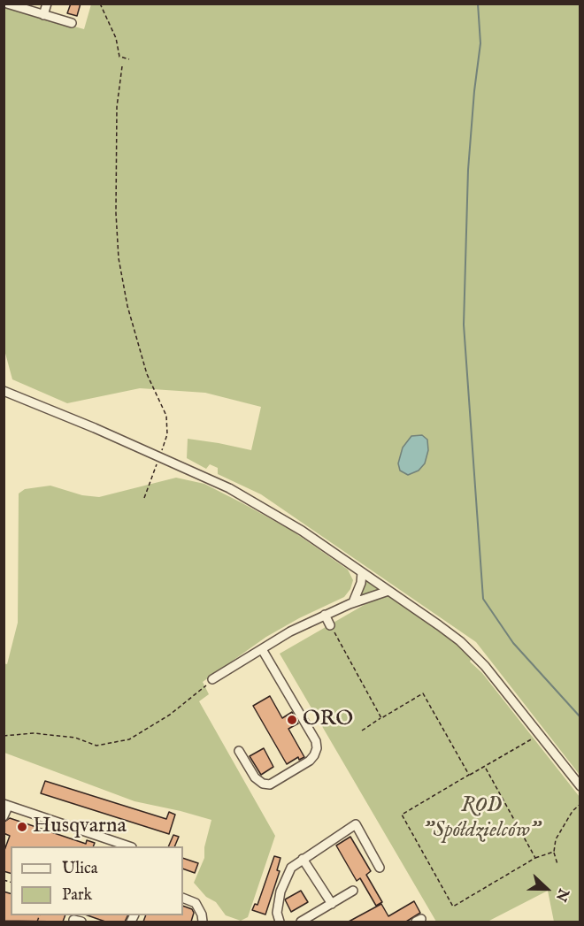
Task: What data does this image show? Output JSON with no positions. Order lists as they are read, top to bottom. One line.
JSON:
{"parks":["ROD \"Spółdzielców\""],"places":["ORO","Husqvarna"],"legend":["Ulica","Park"],"north":"right"}
